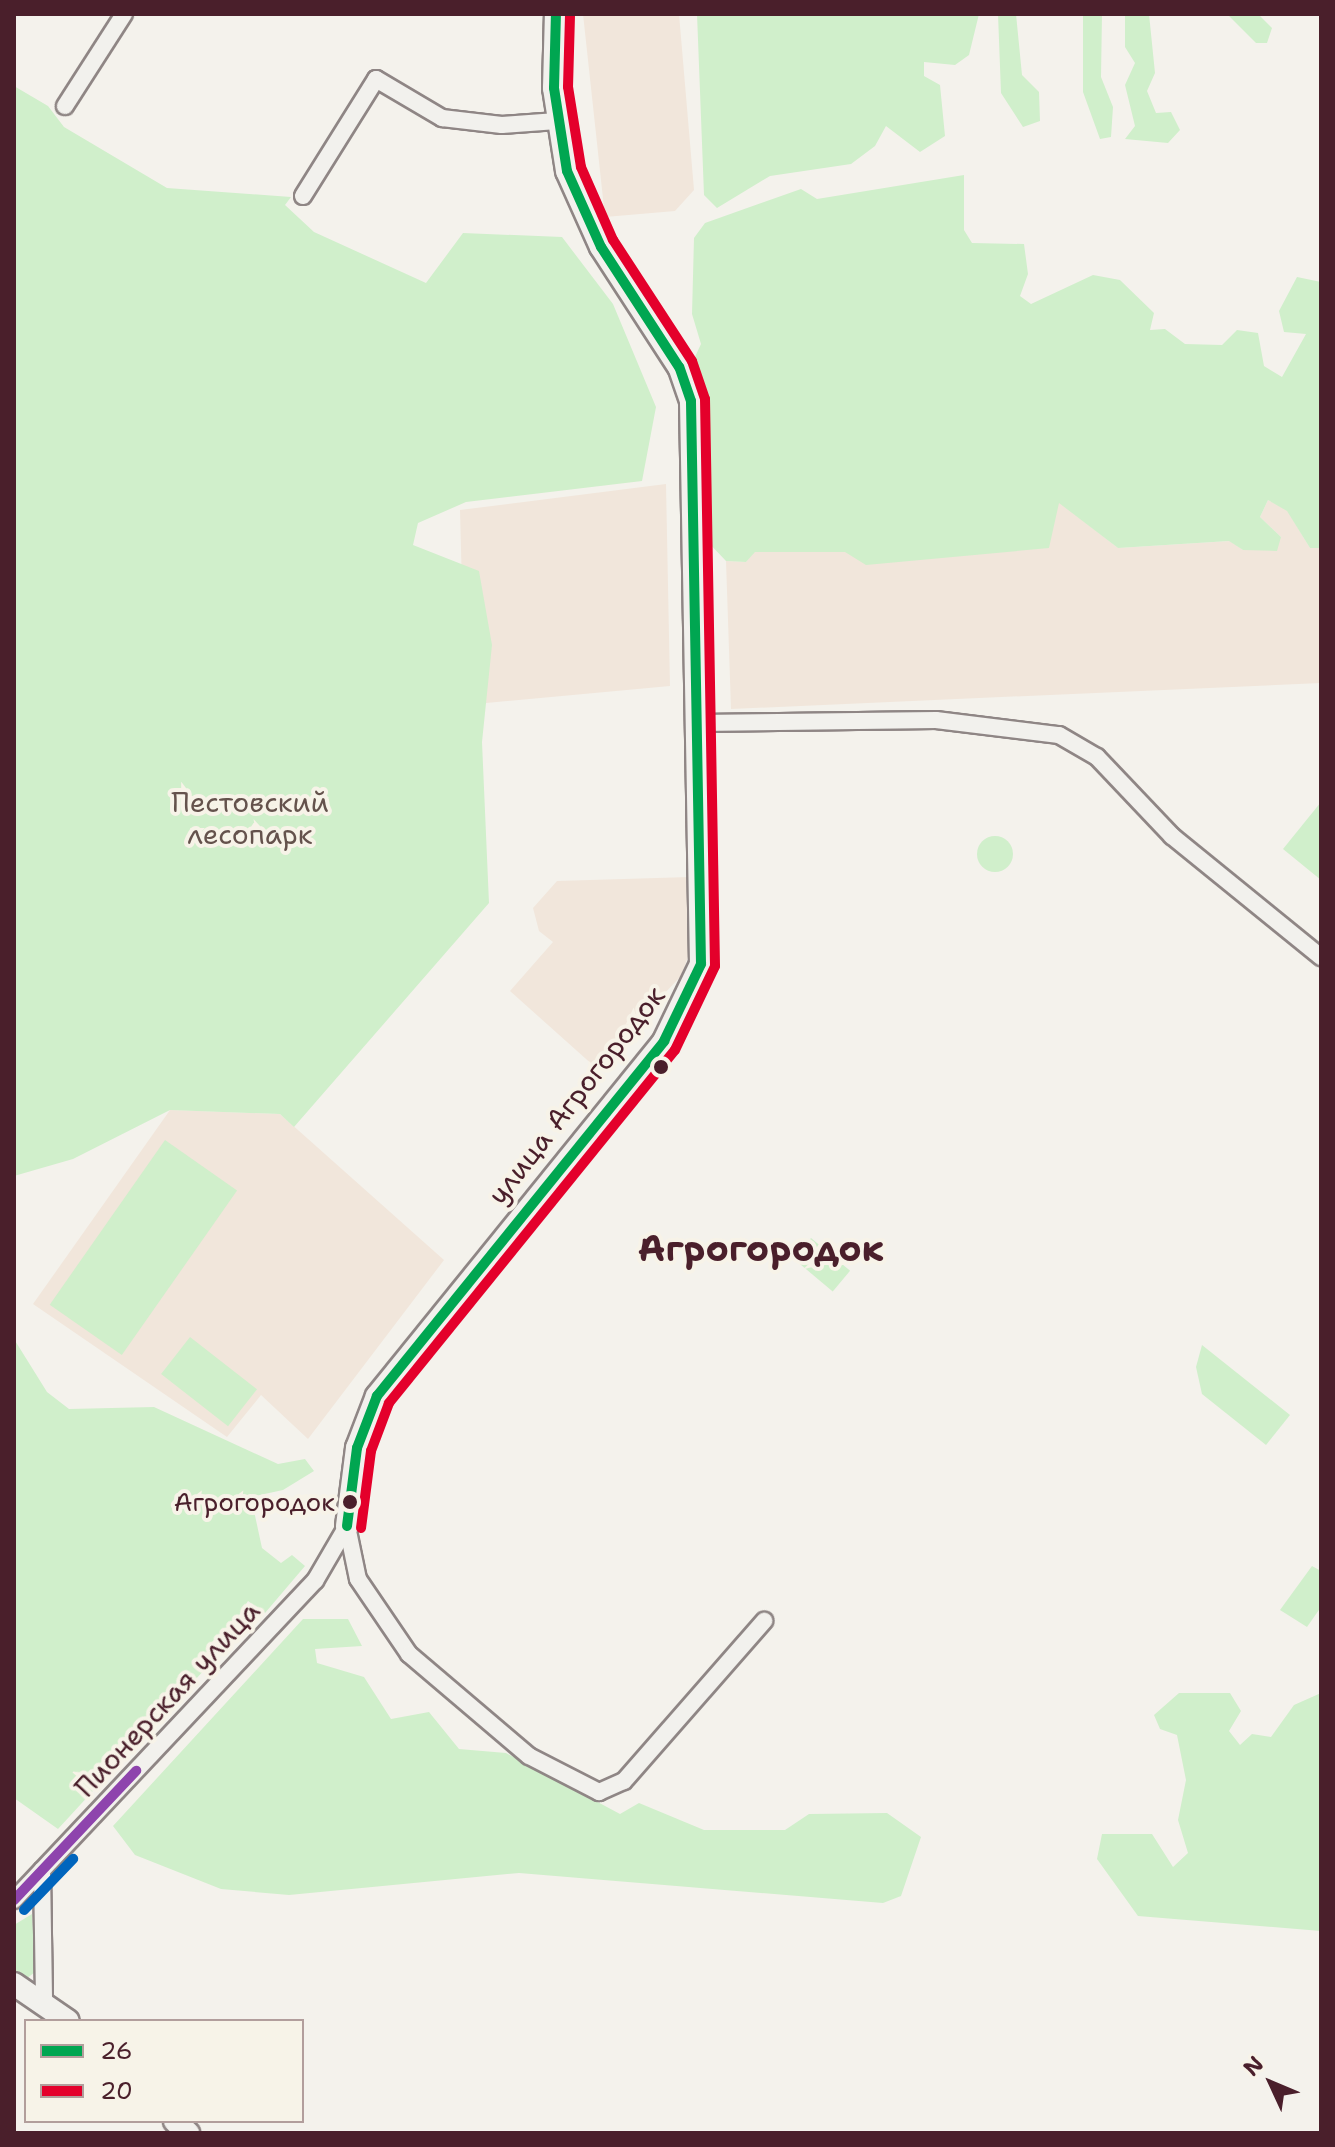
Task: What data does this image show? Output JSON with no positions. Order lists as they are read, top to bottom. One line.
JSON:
{"streets":{"street":["улица Агрогородок","Пионерская улица"]},"crossings":[["улица Агрогородок","Пионерская улица"]],"districts":["Агрогородок"],"parks":["Пестовский лесопарк"],"places":["Агрогородок"],"lines":["transit line 26","transit line 20"],"legend":["26","20"],"north":"top left"}
